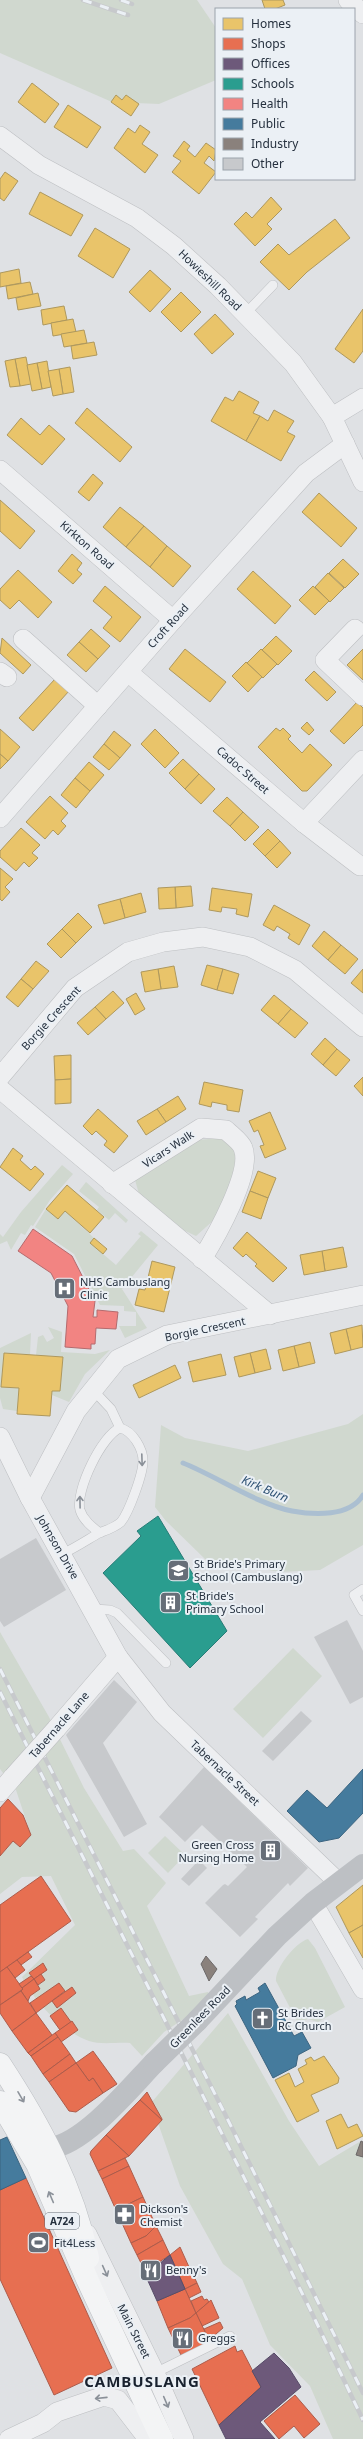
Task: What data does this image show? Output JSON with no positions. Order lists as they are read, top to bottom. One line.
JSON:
{"streets":{"main road":["Greenlees Road","A724","Main Street"],"street":["Howieshill Road","Kirkton Road","Croft Road","Cadoc Street","Borgie Crescent","Vicars Walk","Johnson Drive","Tabernacle Lane","Tabernacle Street"]},"crossings":[["Howieshill Road","Croft Road"],["Kirkton Road","Croft Road"],["Croft Road","Cadoc Street"],["Borgie Crescent","Johnson Drive"],["Johnson Drive","Tabernacle Lane"],["Johnson Drive","Tabernacle Street"],["Tabernacle Lane","Tabernacle Street"],["Tabernacle Street","Greenlees Road"],["Greenlees Road","Main Street"]],"districts":["CAMBUSLANG"],"water":["Kirk Burn"],"places":{"hospital":["NHS Cambuslang Clinic"],"school or university":["St Bride's Primary School (Cambuslang)"],"building":["St Bride's Primary School","Green Cross Nursing Home"],"church":["St Brides RC Church"],"pharmacy":["Dickson's Chemist"],"sports":["Fit4Less"],"restaurant":["Benny's","Greggs"]},"legend":["Homes","Shops","Offices","Schools","Health","Public","Industry","Other"]}
